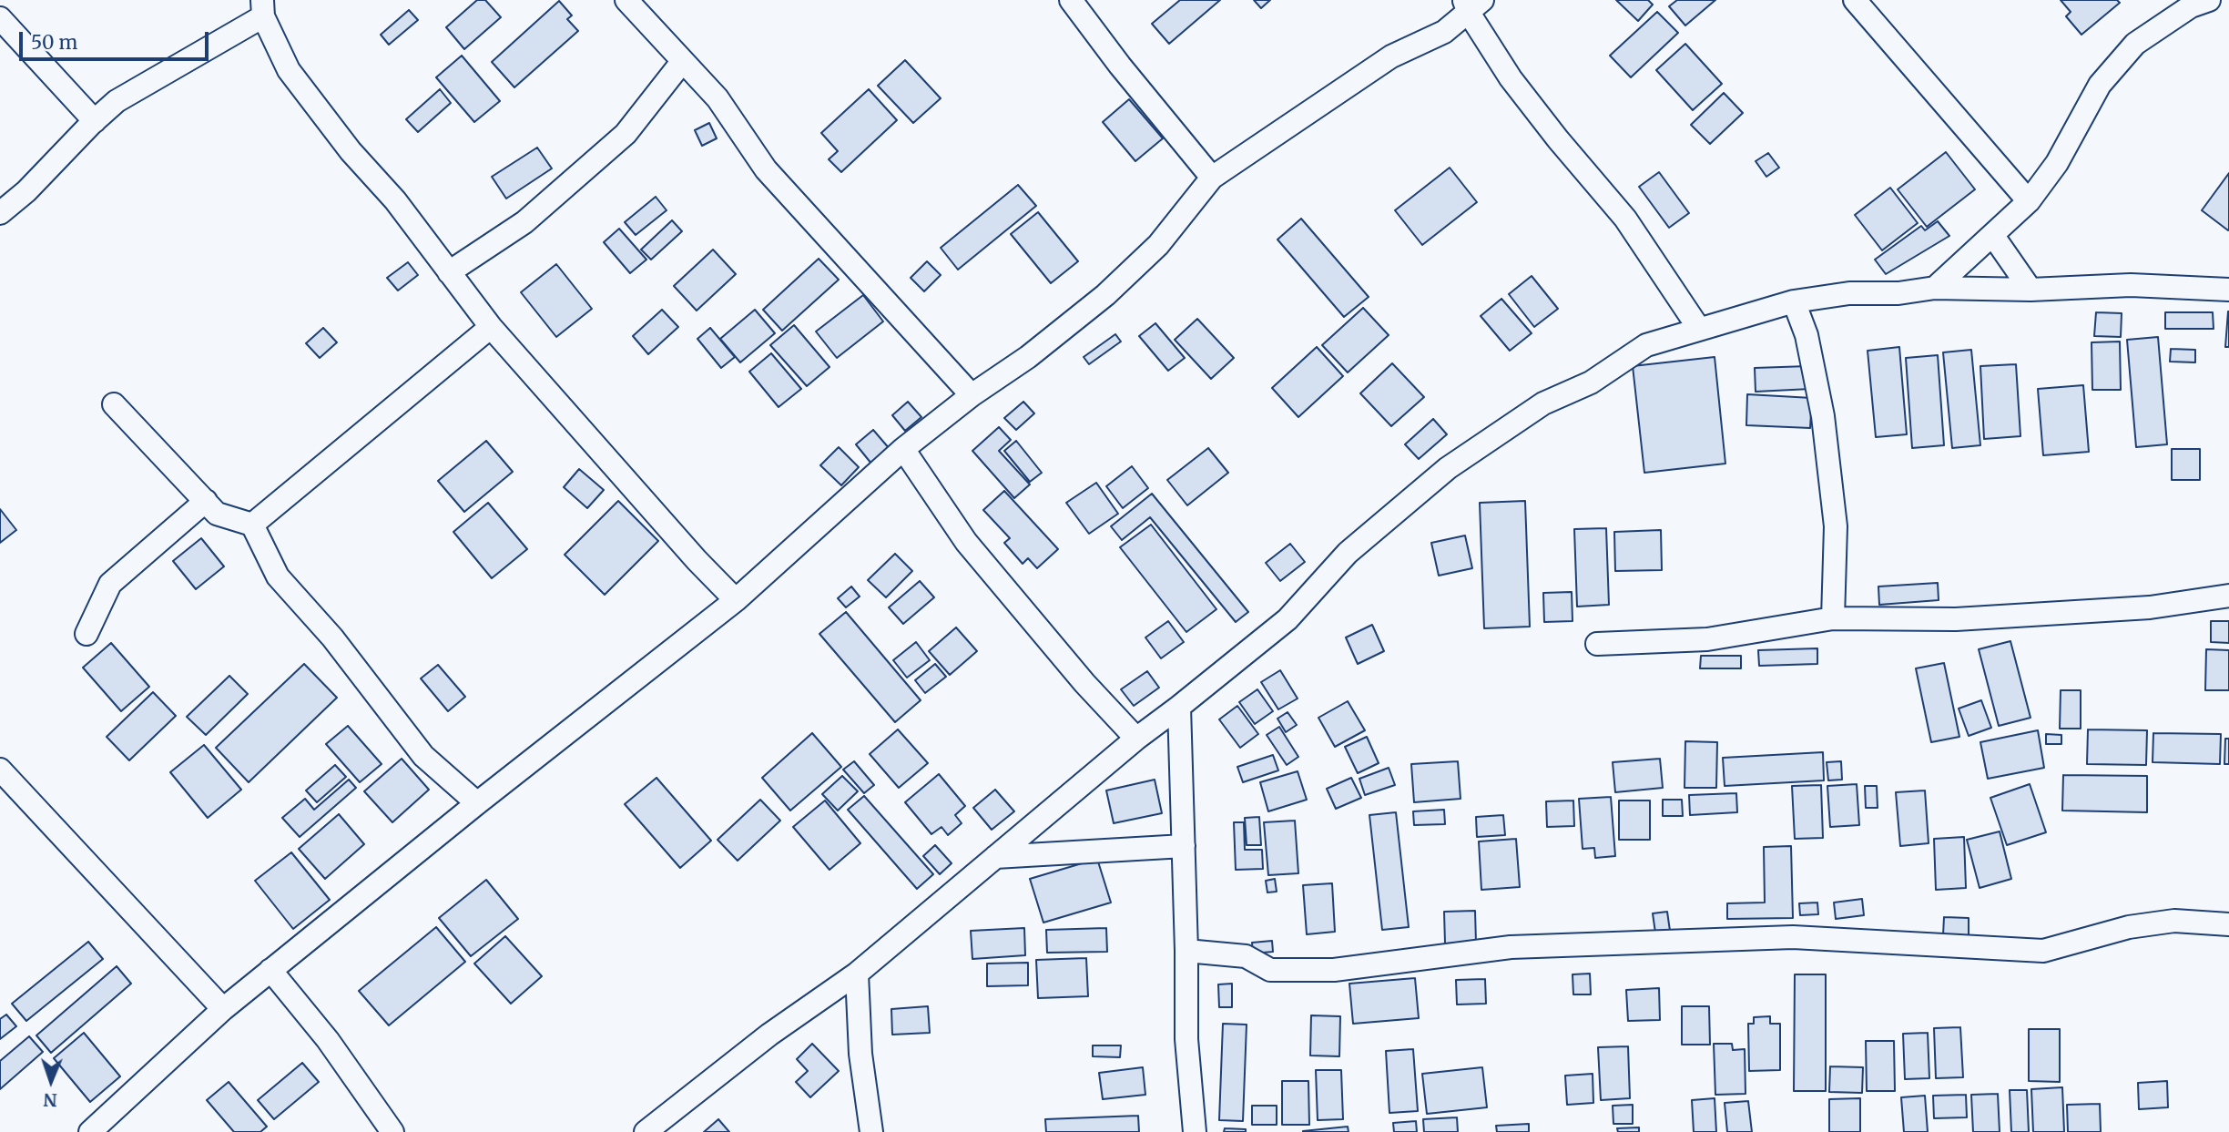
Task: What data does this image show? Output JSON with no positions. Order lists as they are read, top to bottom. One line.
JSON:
{"scale_bar":"50 m","north":"bottom"}
